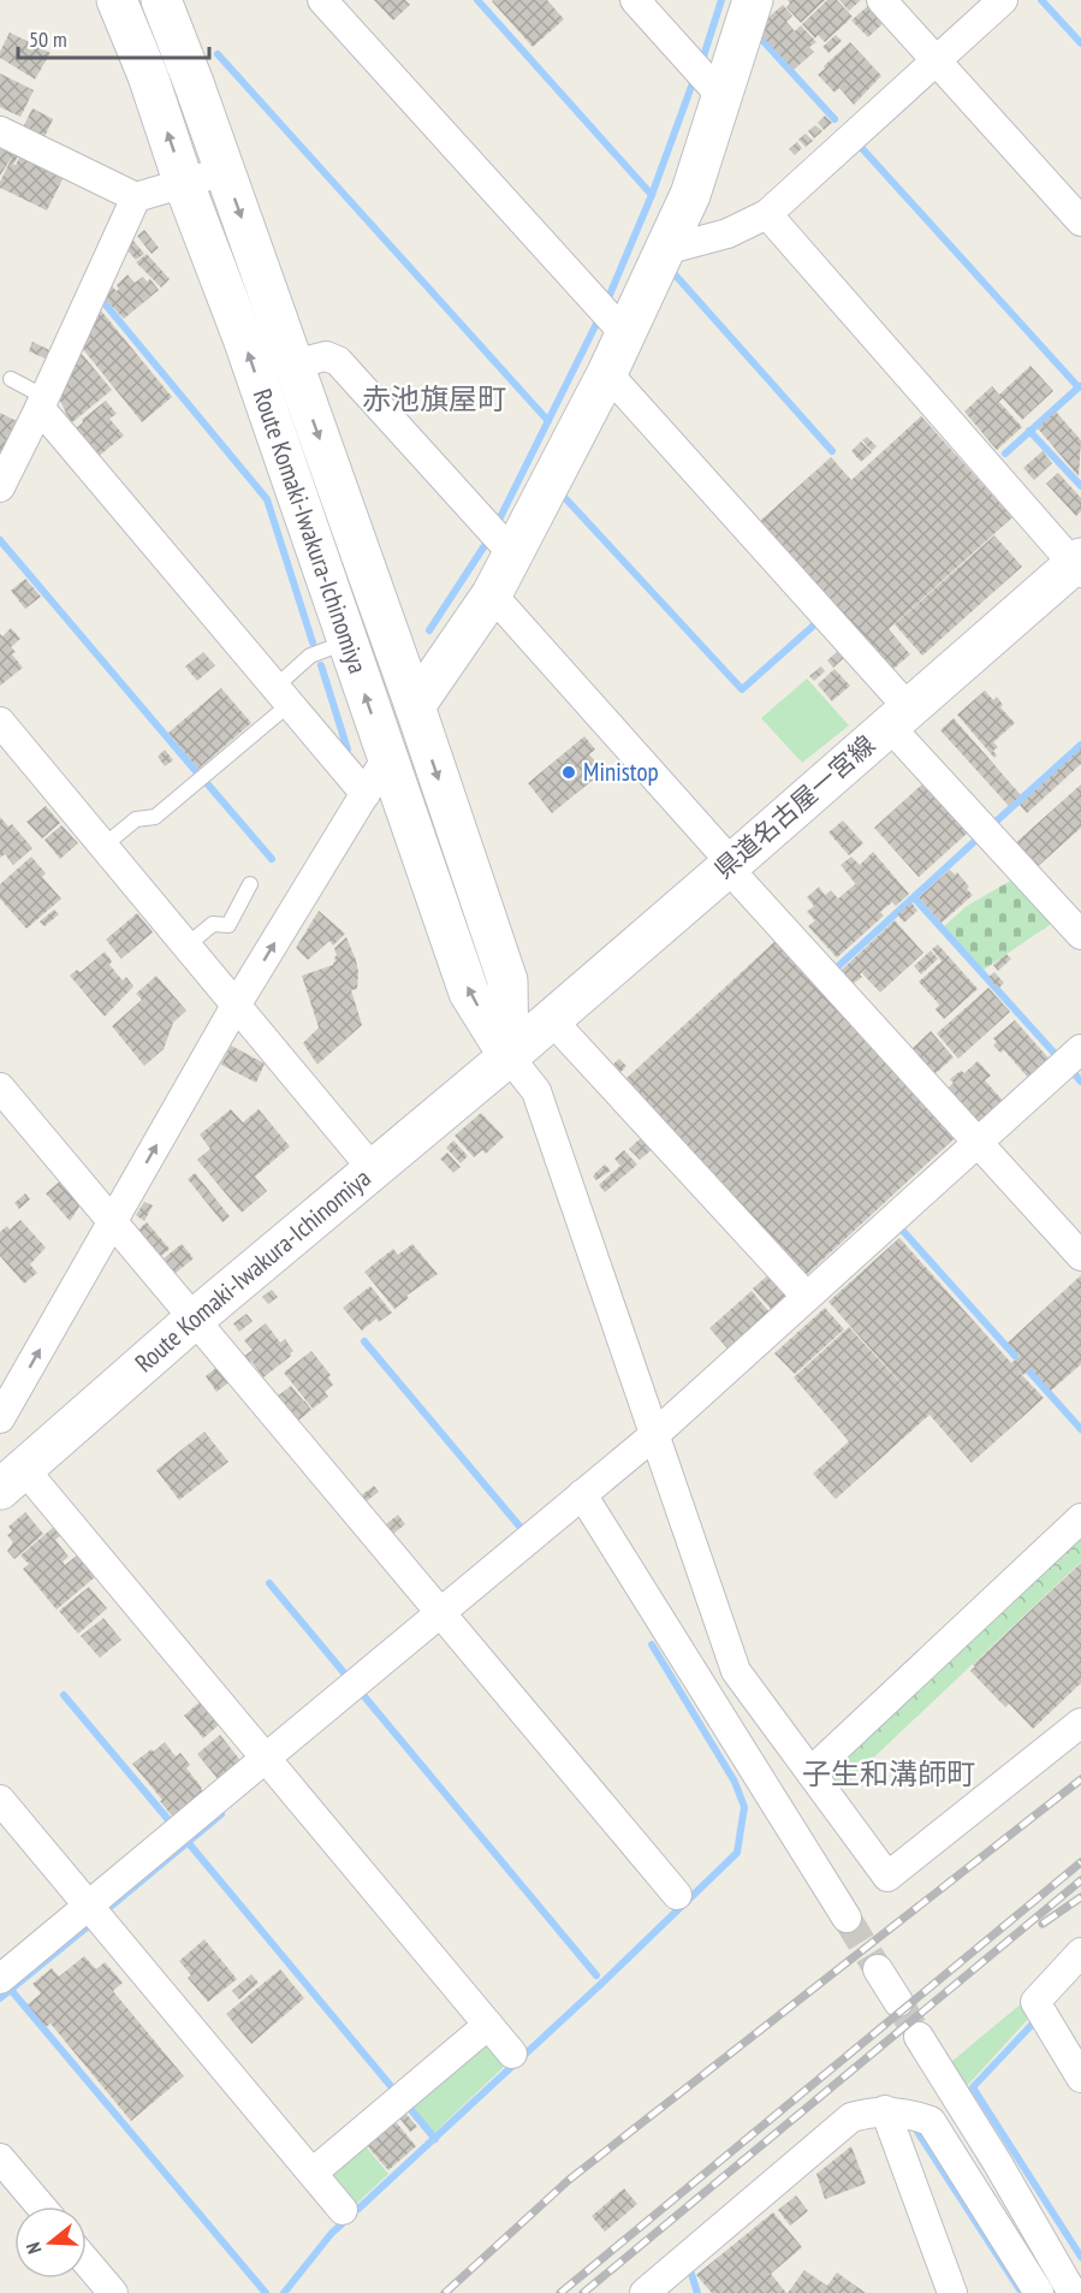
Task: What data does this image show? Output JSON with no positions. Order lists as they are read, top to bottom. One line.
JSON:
{"streets":{"main road":["Route Komaki-Iwakura-Ichinomiya","県道名古屋一宮線"]},"crossings":[["Route Komaki-Iwakura-Ichinomiya","県道名古屋一宮線"]],"districts":["赤池旗屋町","子生和溝師町"],"places":["Ministop"],"scale_bar":"50 m","north":"left"}
